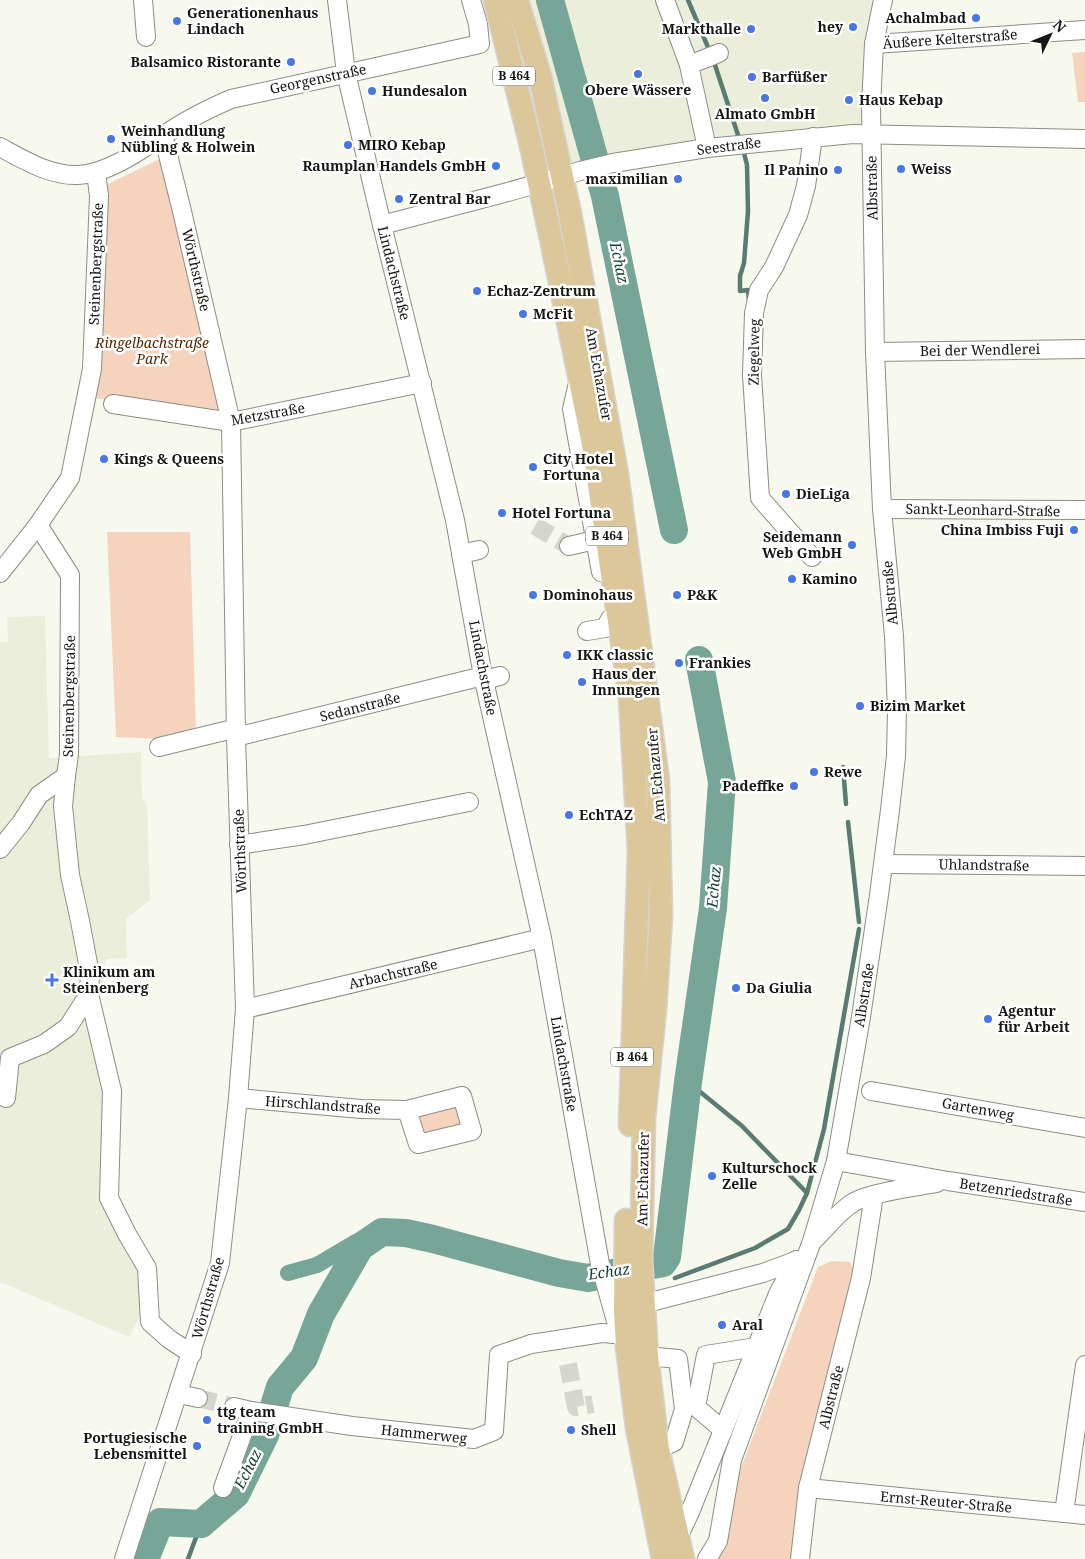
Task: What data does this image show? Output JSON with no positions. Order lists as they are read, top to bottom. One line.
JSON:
{"streets":{"main road":["B 464","Am Echazufer"],"street":["Äußere Kelterstraße","Georgenstraße","Seestraße","Albstraße","Steinenbergstraße","Wörthstraße","Lindachstraße","Bei der Wendlerei","Ziegelweg","Metzstraße","Sankt-Leonhard-Straße","Sedanstraße","Uhlandstraße","Arbachstraße","Hirschlandstraße","Gartenweg","Betzenriedstraße","Hammerweg","Ernst-Reuter-Straße"]},"crossings":[["Äußere Kelterstraße","Albstraße"],["Georgenstraße","Steinenbergstraße"],["Georgenstraße","Wörthstraße"],["Georgenstraße","Lindachstraße"],["Seestraße","Albstraße"],["Seestraße","Lindachstraße"],["Seestraße","Ziegelweg"],["Seestraße","Am Echazufer"],["Albstraße","Bei der Wendlerei"],["Albstraße","Am Echazufer"],["Albstraße","Sankt-Leonhard-Straße"],["Albstraße","Uhlandstraße"],["Albstraße","Betzenriedstraße"],["Albstraße","Ernst-Reuter-Straße"],["Wörthstraße","Metzstraße"],["Wörthstraße","Sedanstraße"],["Wörthstraße","Arbachstraße"],["Wörthstraße","Hirschlandstraße"],["Lindachstraße","Am Echazufer"],["Lindachstraße","Metzstraße"],["Lindachstraße","Sedanstraße"],["Lindachstraße","Arbachstraße"],["Am Echazufer","Hammerweg"]],"water":["Echaz"],"parks":["Ringelbachstraße Park"],"places":{"other":["Achalmbad","Generationenhaus Lindach","hey","Markthalle","Balsamico Ristorante","Obere Wässere","Barfüßer","Hundesalon","Almato GmbH","Haus Kebap","Weinhandlung Nübling & Holwein","MIRO Kebap","Raumplan Handels GmbH","Weiss","Il Panino","maximilian","Zentral Bar","Echaz-Zentrum","McFit","Kings & Queens","City Hotel Fortuna","DieLiga","Hotel Fortuna","China Imbiss Fuji","Seidemann Web GmbH","Kamino","Dominohaus","P&K","IKK classic","Frankies","Haus der Innungen","Bizim Market","Rewe","Padeffke","EchTAZ","Da Giulia","Agentur für Arbeit","Kulturschock Zelle","Aral","ttg team training GmbH","Shell","Portugiesische Lebensmittel"],"health":["Klinikum am Steinenberg"]},"north":"top right"}
